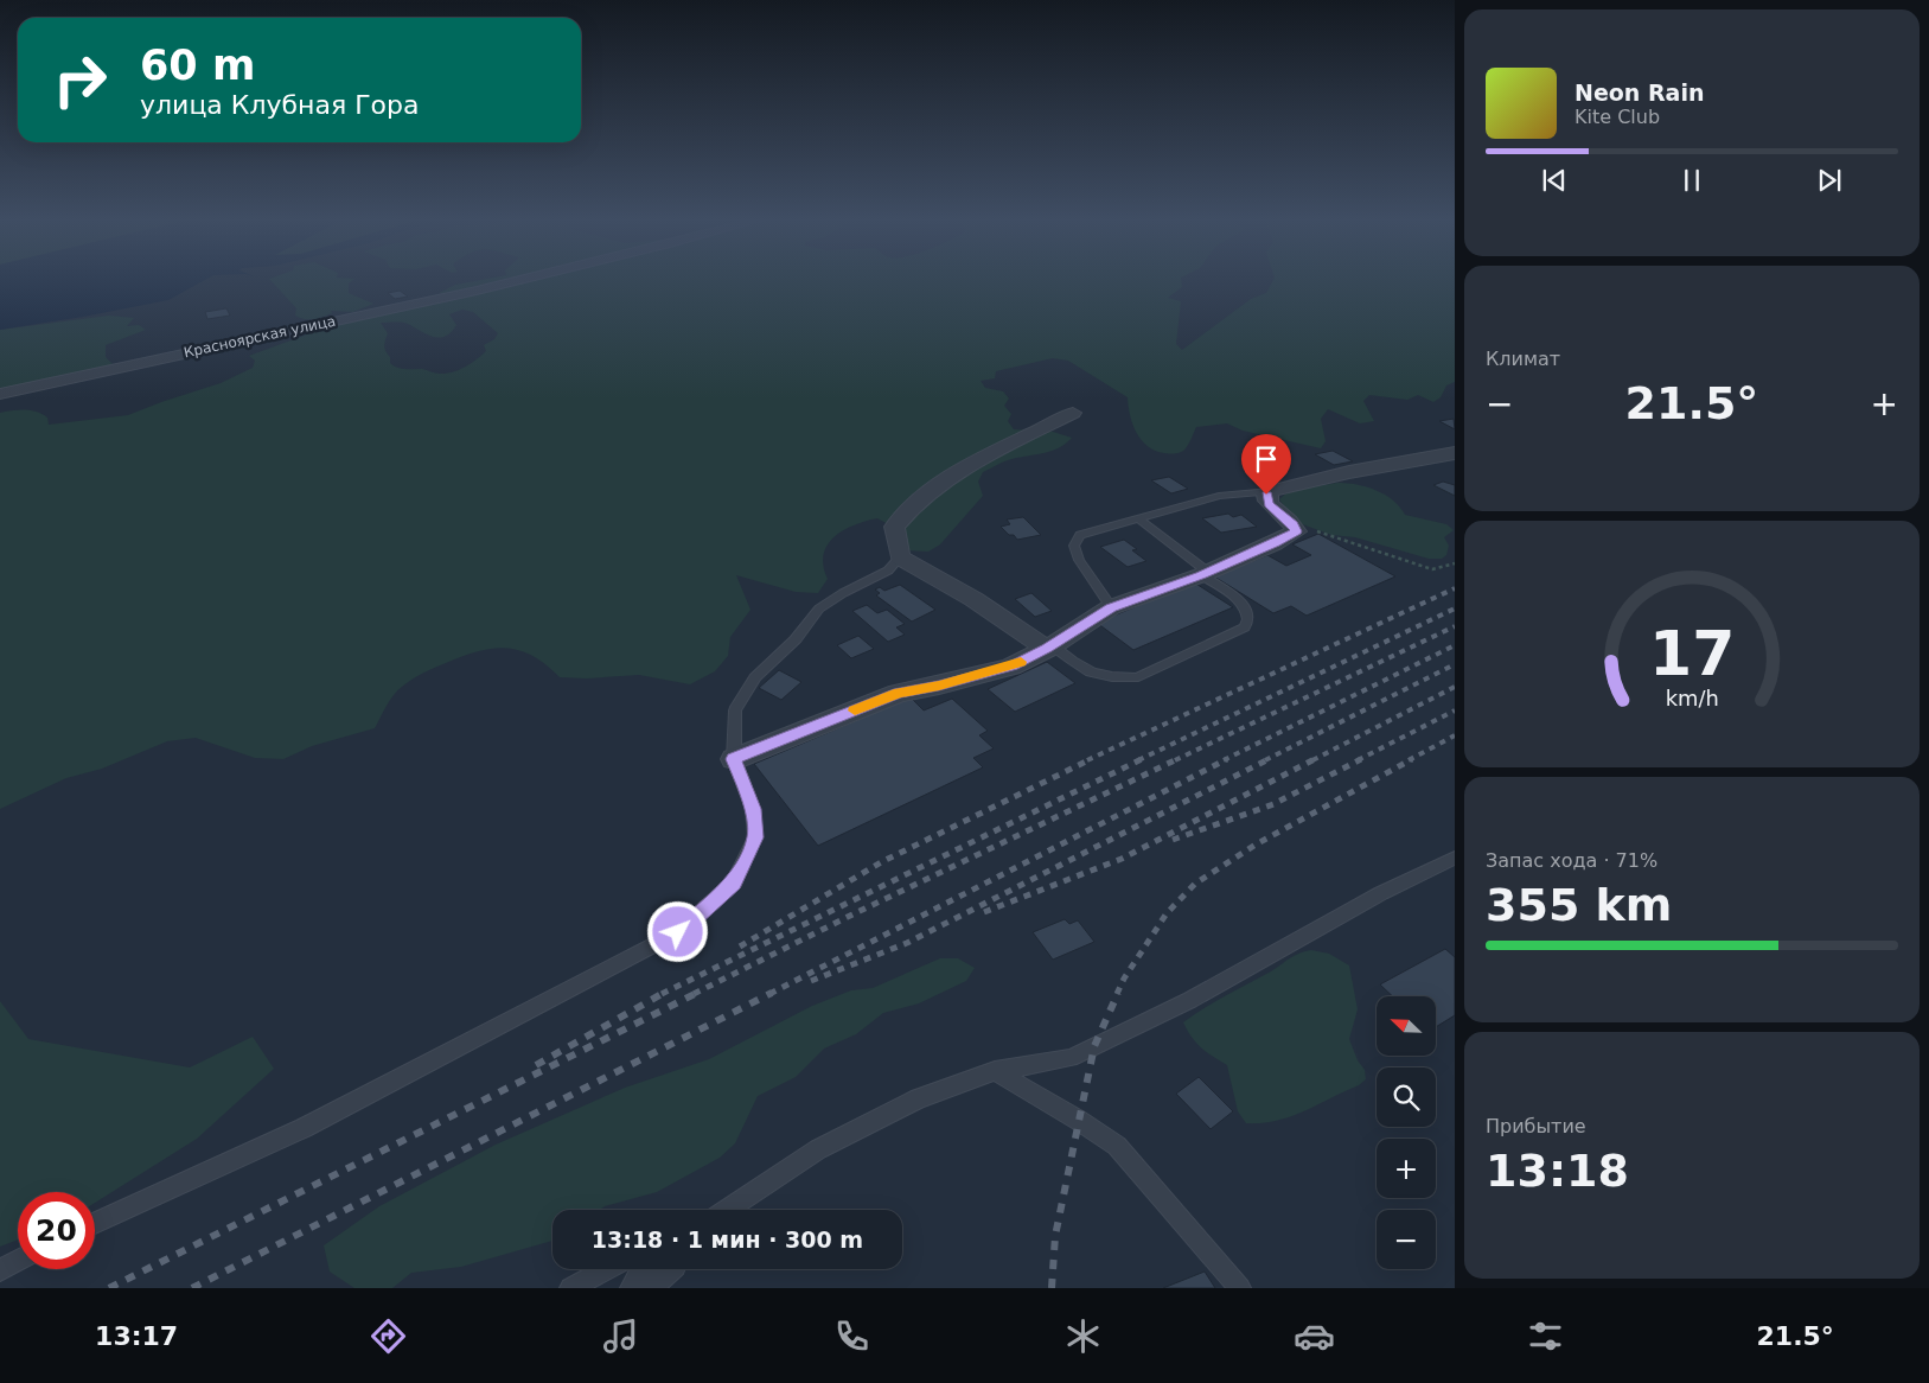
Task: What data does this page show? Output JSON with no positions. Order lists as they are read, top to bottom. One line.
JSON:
{"streets":{"street":["Красноярская улица"]},"north":"top left","page":{"turn":["60 m","улица Клубная Гора"],"song":["Neon Rain","Kite Club"],"tile":["Климат",["Запас хода · 71%","355 km"],["Прибытие","13:18"]],"heat":["−","21.5°","+"],"map_buttons":["+","−"],"limit":"20","trip":"13:18 · 1 мин · 300 m","tabs":["13:17","21.5°"],"gauge":["17","km/h"]}}
